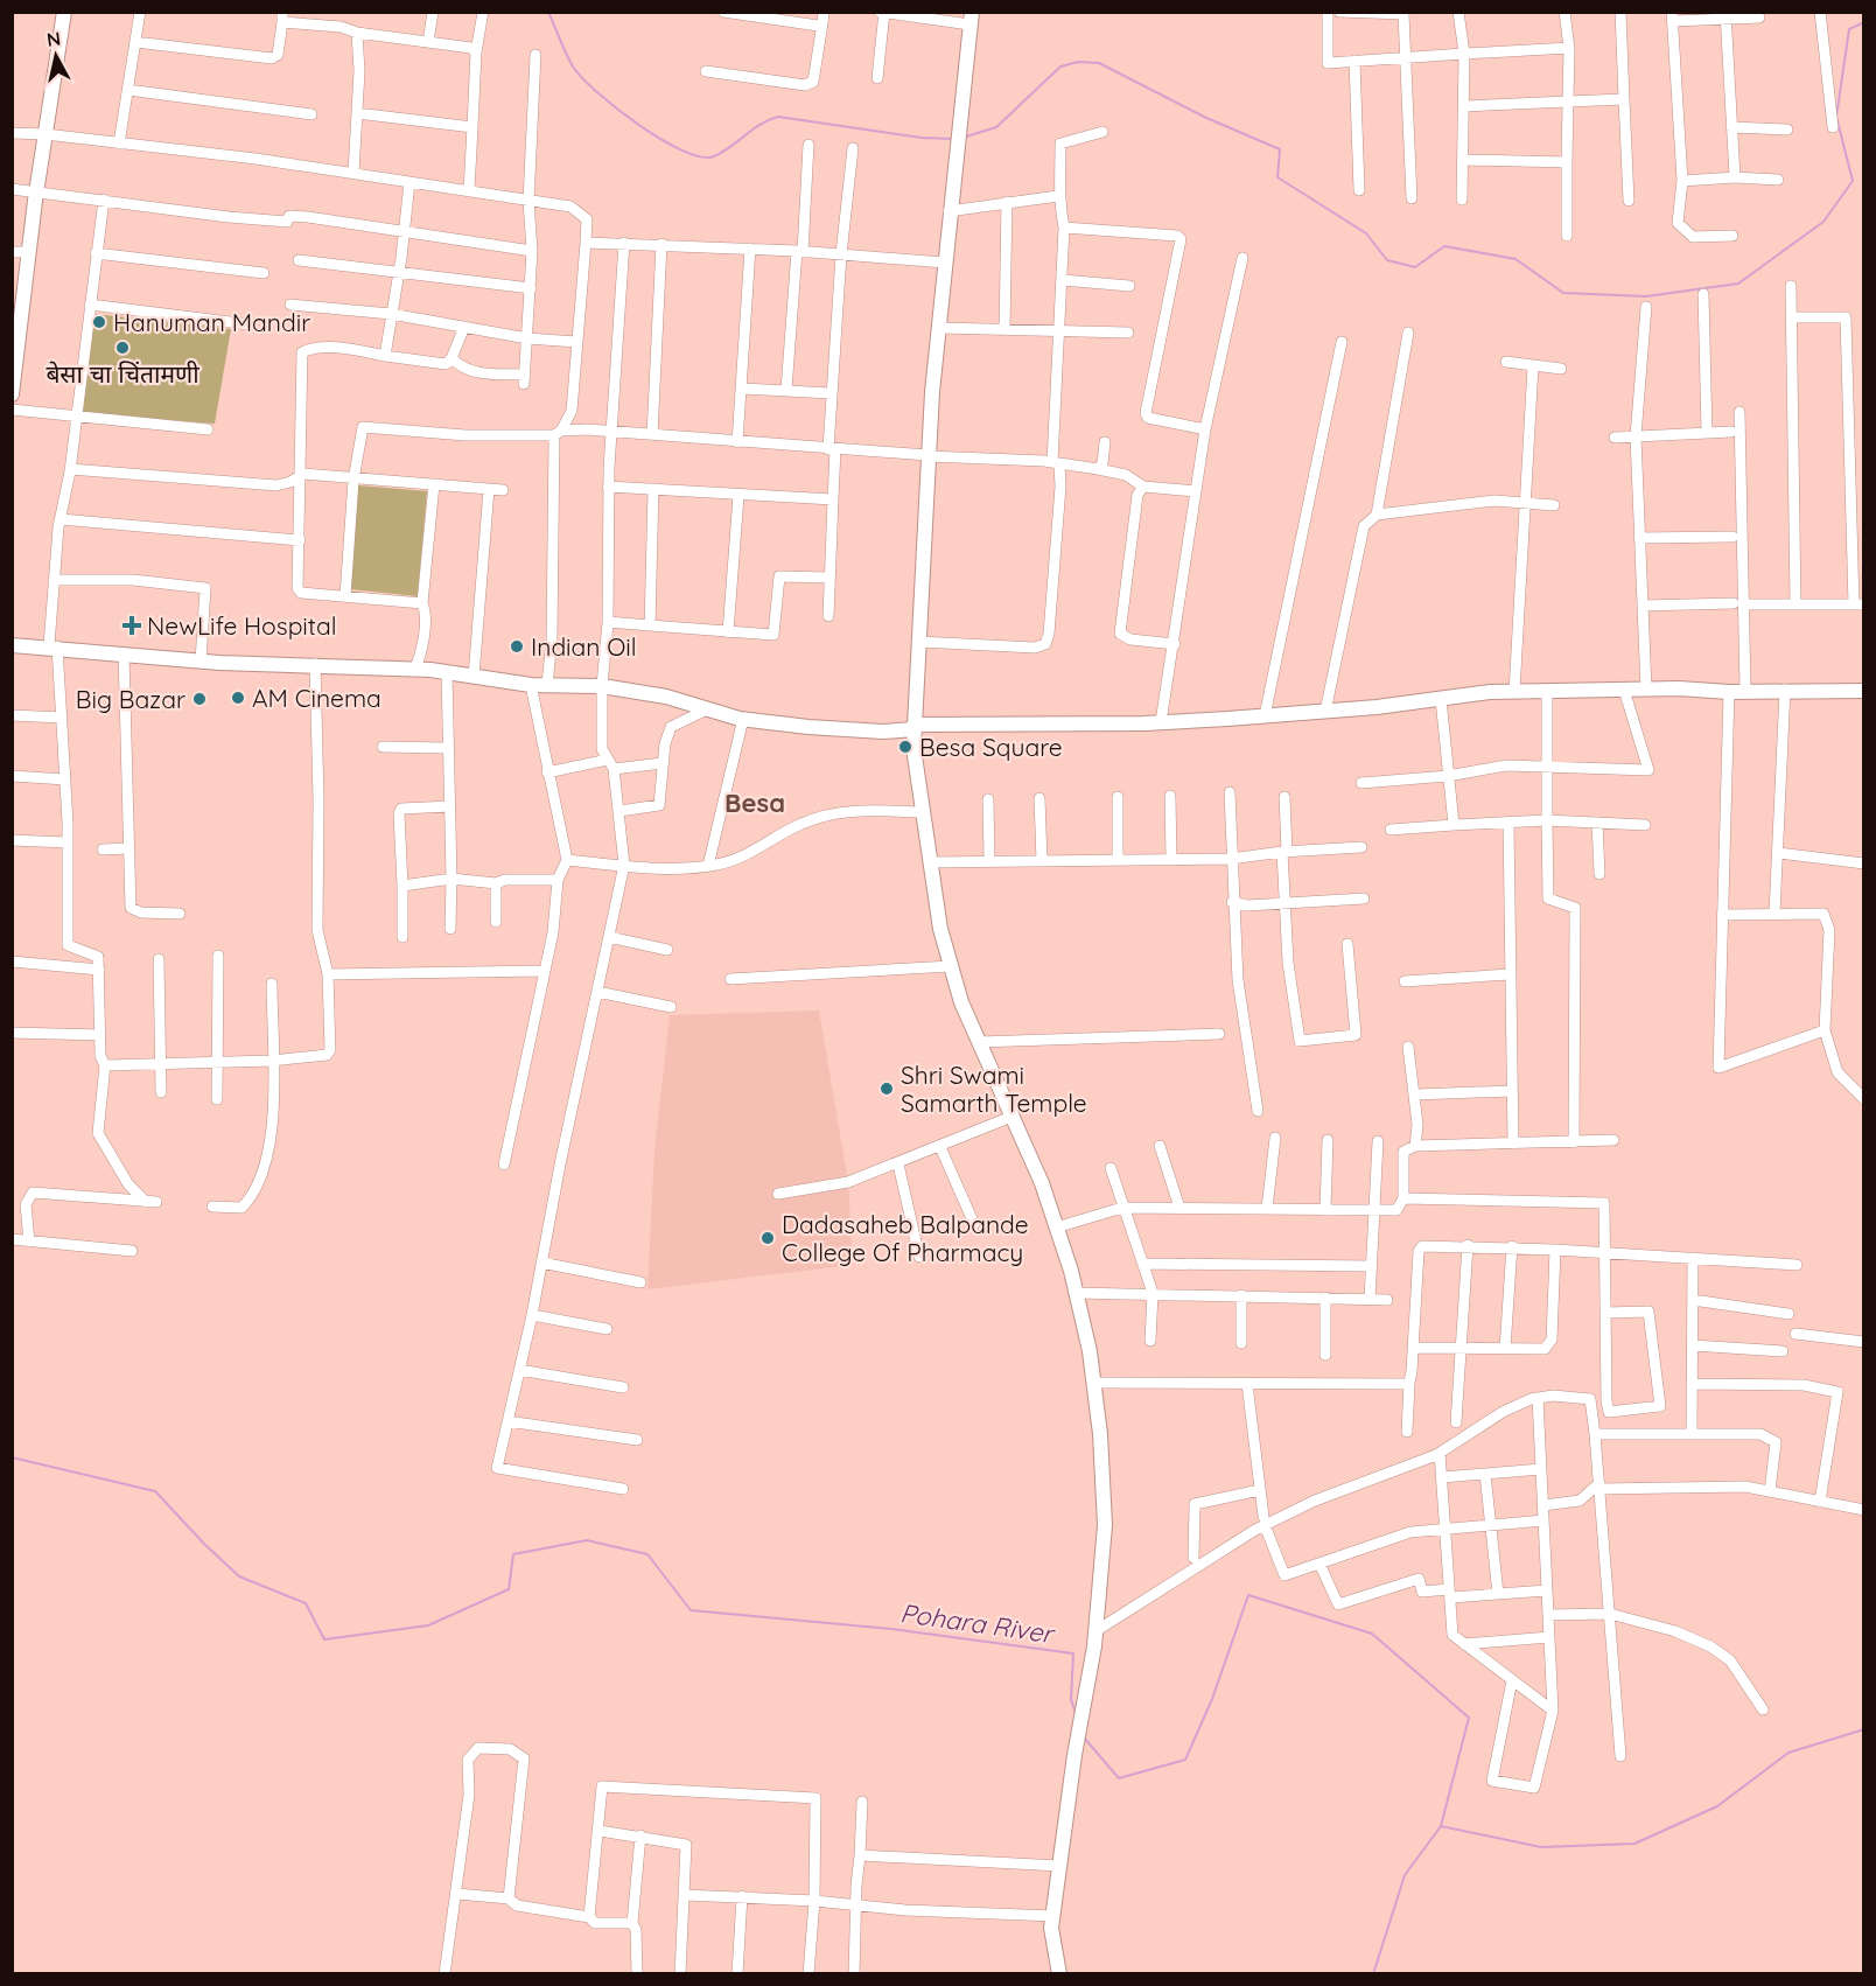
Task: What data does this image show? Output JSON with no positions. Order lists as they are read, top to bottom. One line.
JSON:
{"districts":["Besa"],"water":["Pohara River"],"places":{"other":["Hanuman Mandir","बेसा चा चिंतामणी","Indian Oil","AM Cinema","Big Bazar","Besa Square","Shri Swami Samarth Temple","Dadasaheb Balpande College Of Pharmacy"],"health":["NewLife Hospital"]},"north":"top"}
